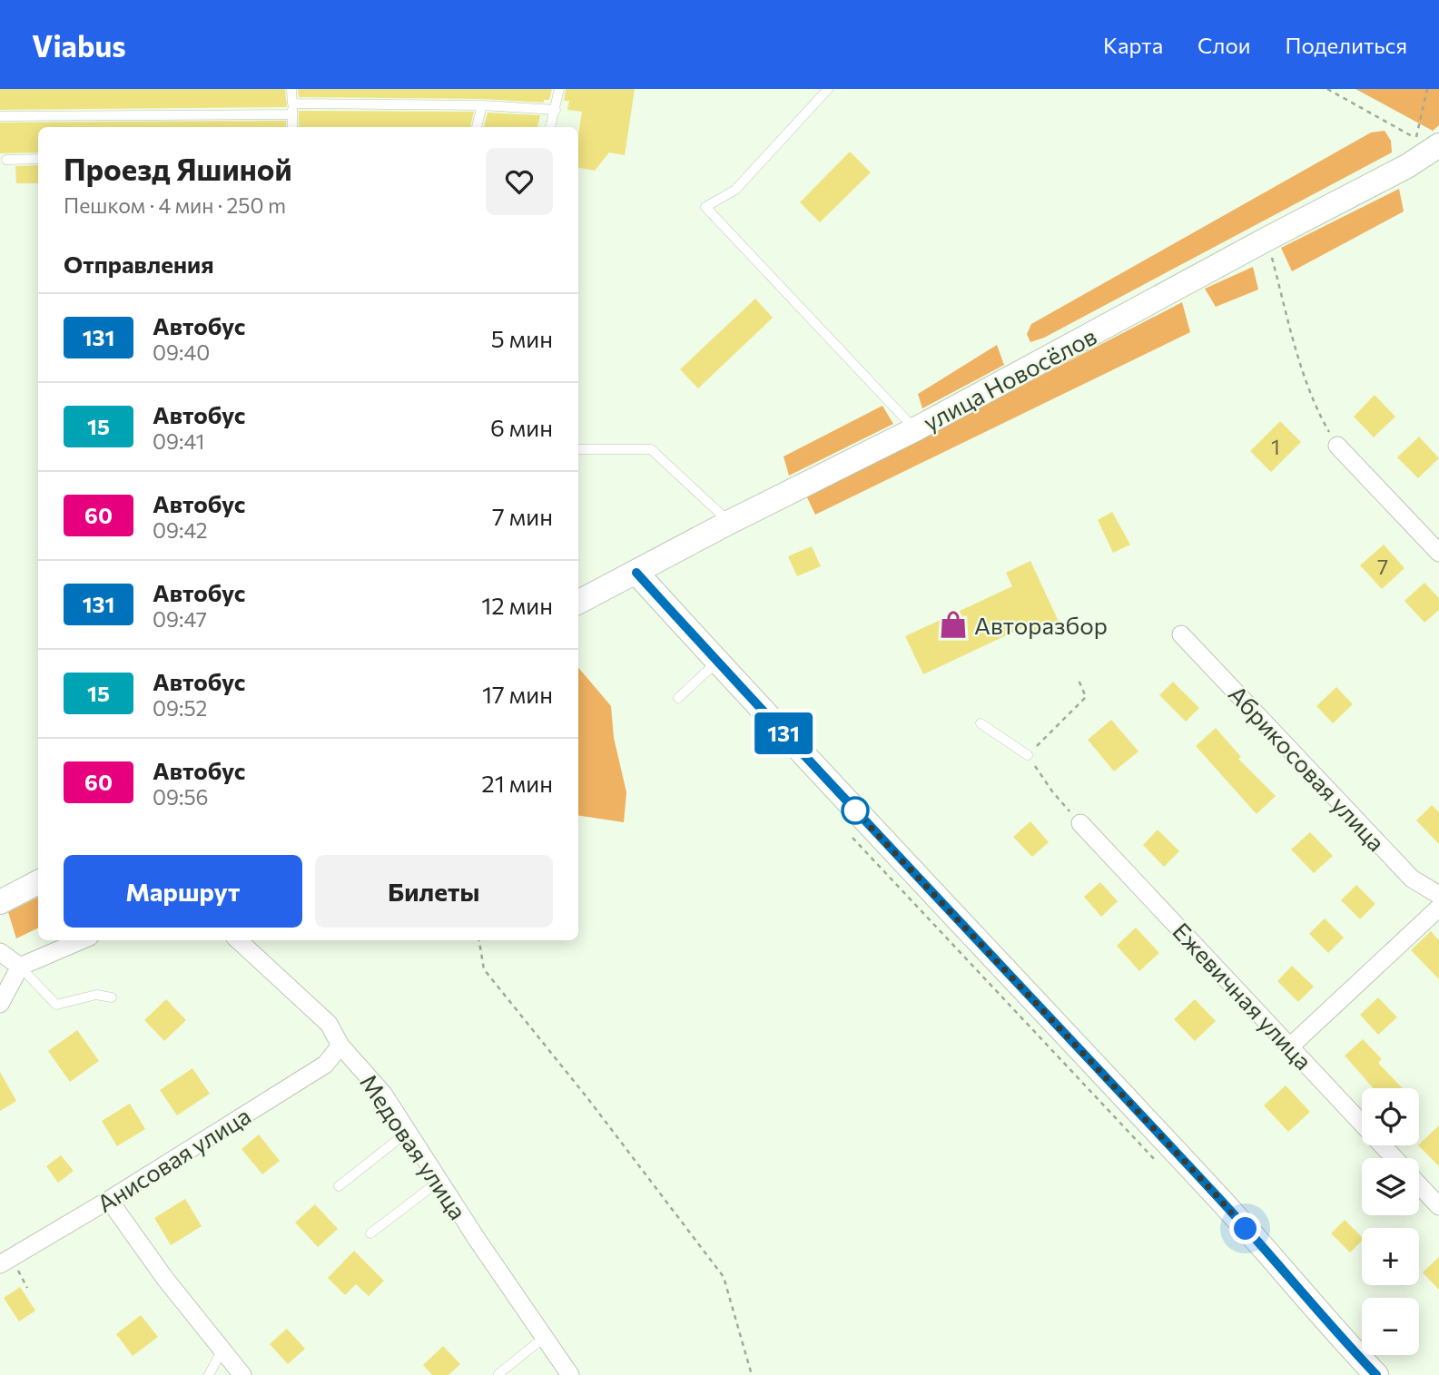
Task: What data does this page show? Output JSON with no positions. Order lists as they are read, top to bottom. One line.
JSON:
{"streets":{"street":["улица Новосёлов","Абрикосовая улица","Ежевичная улица","Медовая улица","Анисовая улица"]},"crossings":[["Медовая улица","Анисовая улица"]],"places":{"shop":["Авторазбор"]},"lines":["bus line 131"],"house_numbers":["1","7"],"page":{"header":"Viabus","nav":["Карта","Слои","Поделиться"],"on_map":"131","heading":[["Проезд Яшиной","Пешком · 4 мин · 250 m"],"Отправления"],"list":[{"mark":"131","name":"Автобус","note":"09:40","value":"5 мин"},{"mark":"15","name":"Автобус","note":"09:41","value":"6 мин"},{"mark":"60","name":"Автобус","note":"09:42","value":"7 мин"},{"mark":"131","name":"Автобус","note":"09:47","value":"12 мин"},{"mark":"15","name":"Автобус","note":"09:52","value":"17 мин"},{"mark":"60","name":"Автобус","note":"09:56","value":"21 мин"}],"buttons":["Маршрут","Билеты"],"map_buttons":["+","−"]}}
